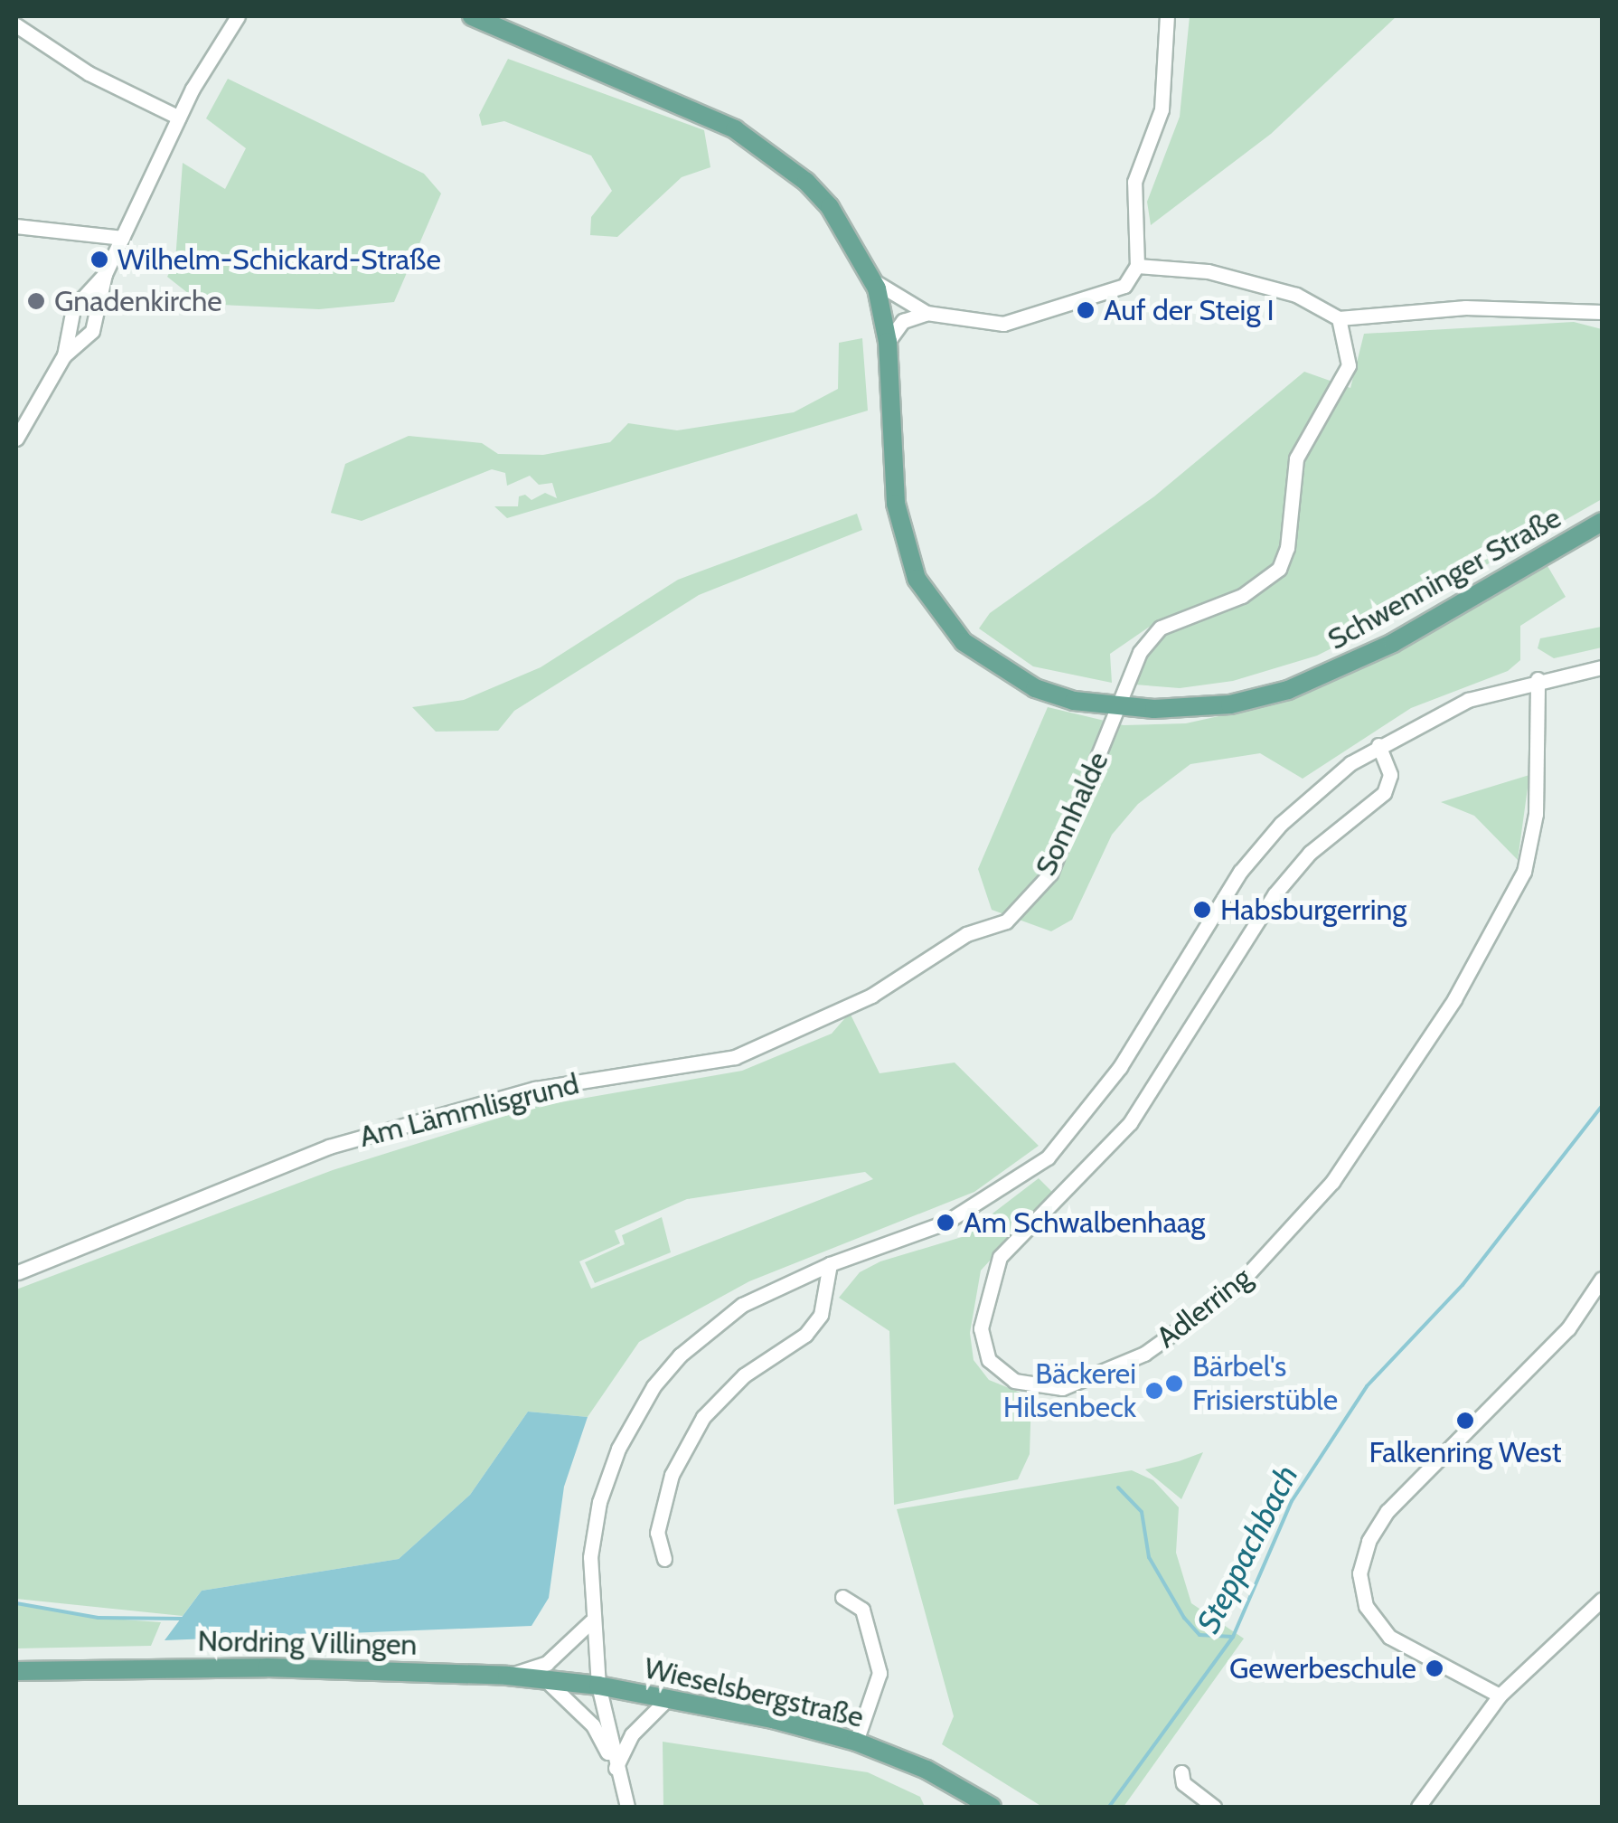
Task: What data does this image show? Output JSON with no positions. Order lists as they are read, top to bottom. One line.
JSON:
{"streets":{"main road":["Schwenninger Straße","Nordring Villingen","Wieselsbergstraße"],"street":["Sonnhalde","Am Lämmlisgrund","Adlerring"]},"crossings":[["Schwenninger Straße","Sonnhalde"],["Sonnhalde","Am Lämmlisgrund"],["Nordring Villingen","Wieselsbergstraße"]],"water":["Steppachbach"],"places":["Wilhelm-Schickard-Straße","Gnadenkirche","Auf der Steig I","Habsburgerring","Am Schwalbenhaag","Bärbel's Frisierstüble","Bäckerei Hilsenbeck","Falkenring West","Gewerbeschule"]}
